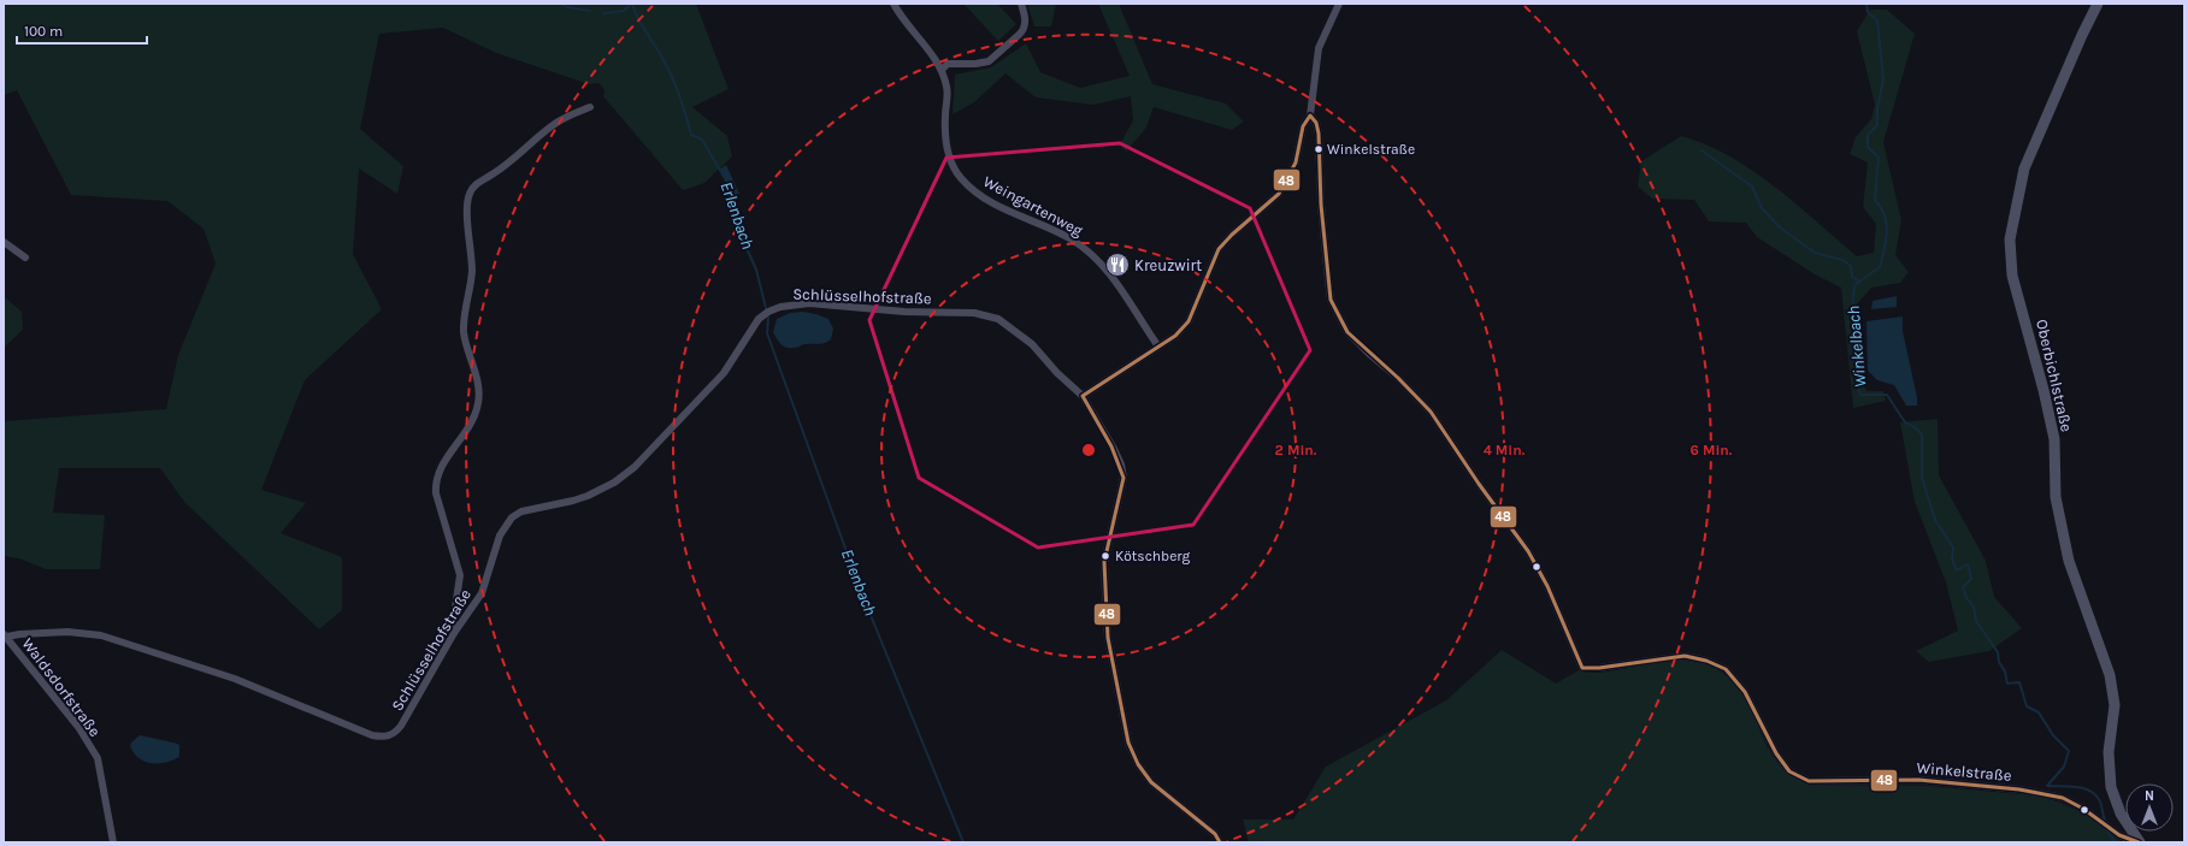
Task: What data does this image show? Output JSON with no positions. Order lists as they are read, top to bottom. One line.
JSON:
{"streets":{"street":["Weingartenweg","Schlüsselhofstraße","Oberbichlstraße","Waldsdorfstraße","Winkelstraße"]},"crossings":[["Schlüsselhofstraße","Waldsdorfstraße"],["Oberbichlstraße","Winkelstraße"]],"water":["Erlenbach","Winkelbach"],"places":{"other":["Winkelstraße","Kötschberg"],"restaurant":["Kreuzwirt"]},"lines":["transit line 48"],"scale_bar":"100 m","north":"top","rings":["2 Min.","4 Min.","6 Min."]}
